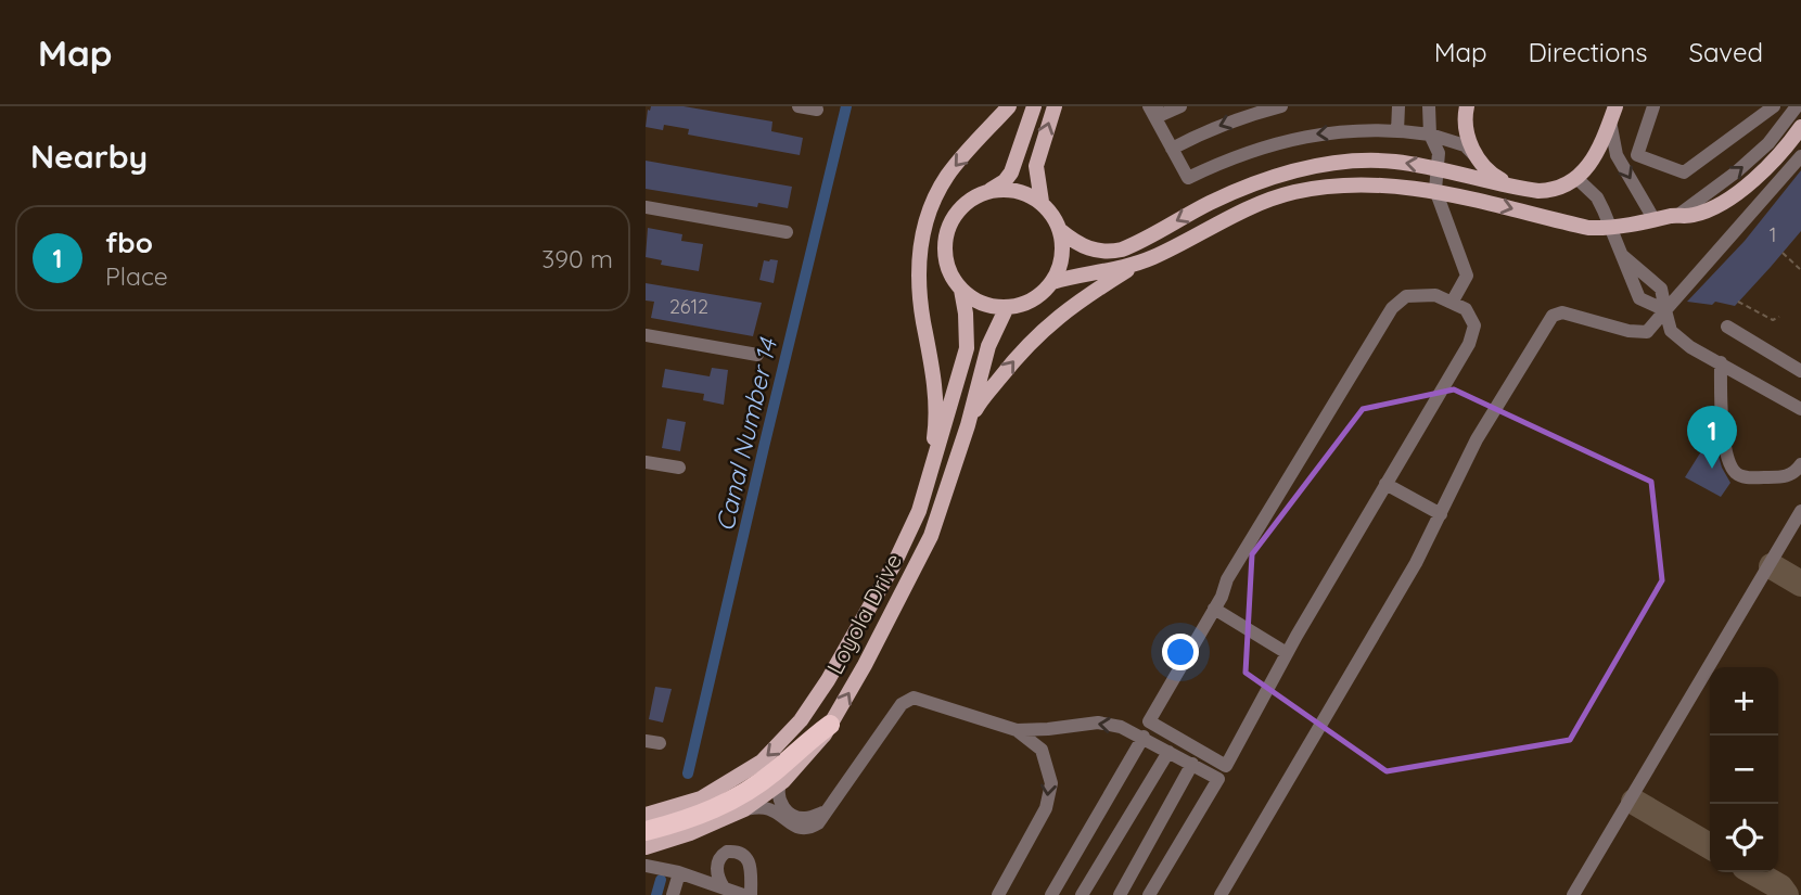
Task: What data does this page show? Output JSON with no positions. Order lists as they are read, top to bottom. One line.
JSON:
{"streets":{"main road":["Loyola Drive"]},"water":["Canal Number 14"],"house_numbers":["1","2612"],"page":{"header":"Map","nav":["Map","Directions","Saved"],"heading":"Nearby","list":[{"mark":"1","name":"fbo","note":"Place","value":"390 m"}],"pins":"1","map_buttons":["+","−"]}}
